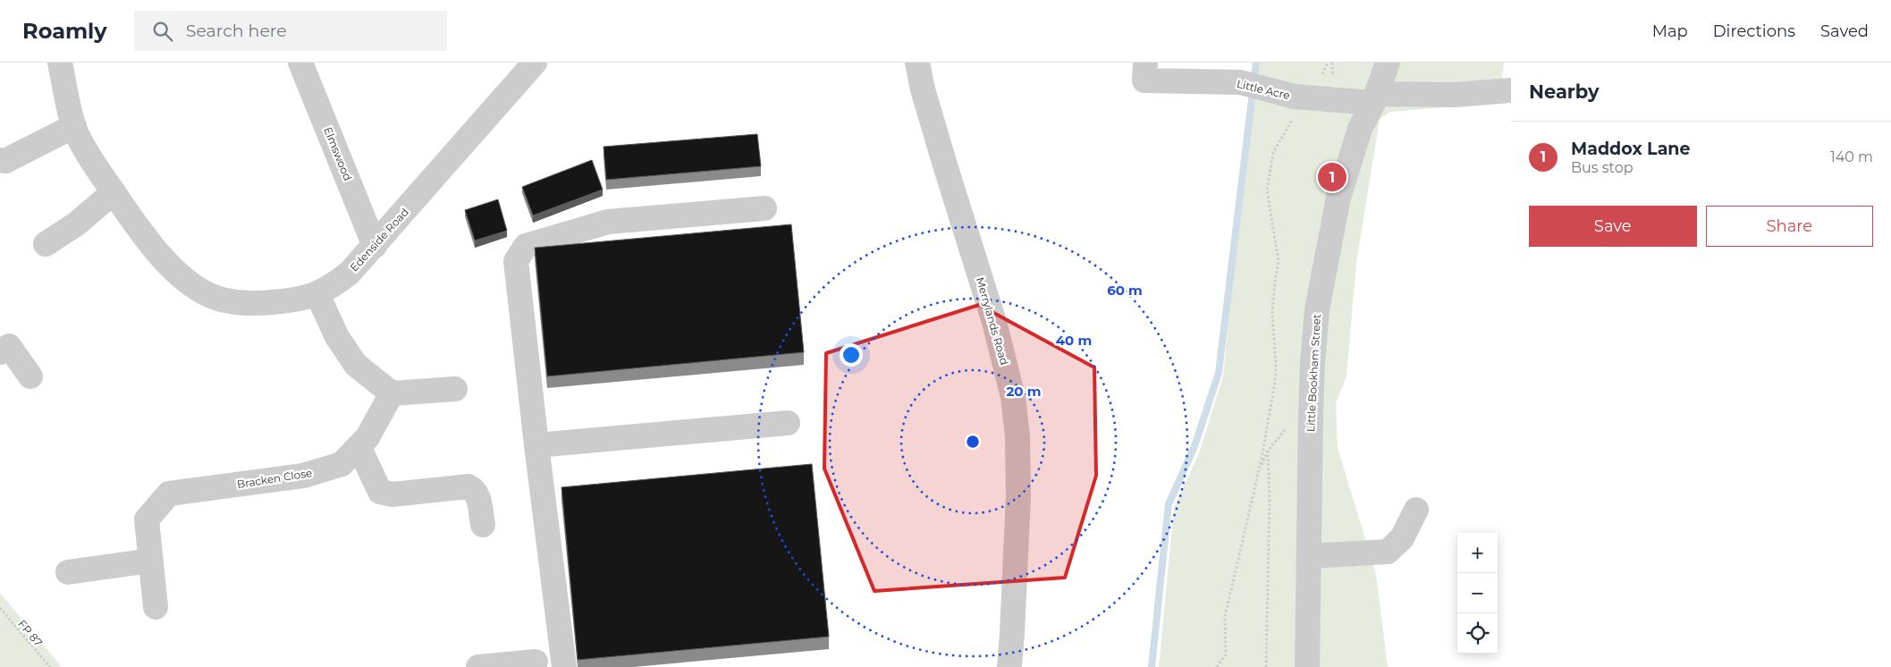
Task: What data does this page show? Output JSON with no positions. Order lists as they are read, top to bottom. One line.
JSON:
{"streets":{"street":["Little Acre","Elmswood","Edenside Road","Merrylands Road","Little Bookham Street","Bracken Close"],"path":["FP 87"]},"crossings":[["Little Acre","Little Bookham Street"],["Elmswood","Edenside Road"]],"page":{"header":"Roamly","search":"Search here","nav":["Map","Directions","Saved"],"heading":"Nearby","list":[{"mark":"1","name":"Maddox Lane","note":"Bus stop","value":"140 m"}],"pins":"1","buttons":["Save","Share"],"map_buttons":["+","−"]},"rings":["60 m","40 m","20 m"]}
